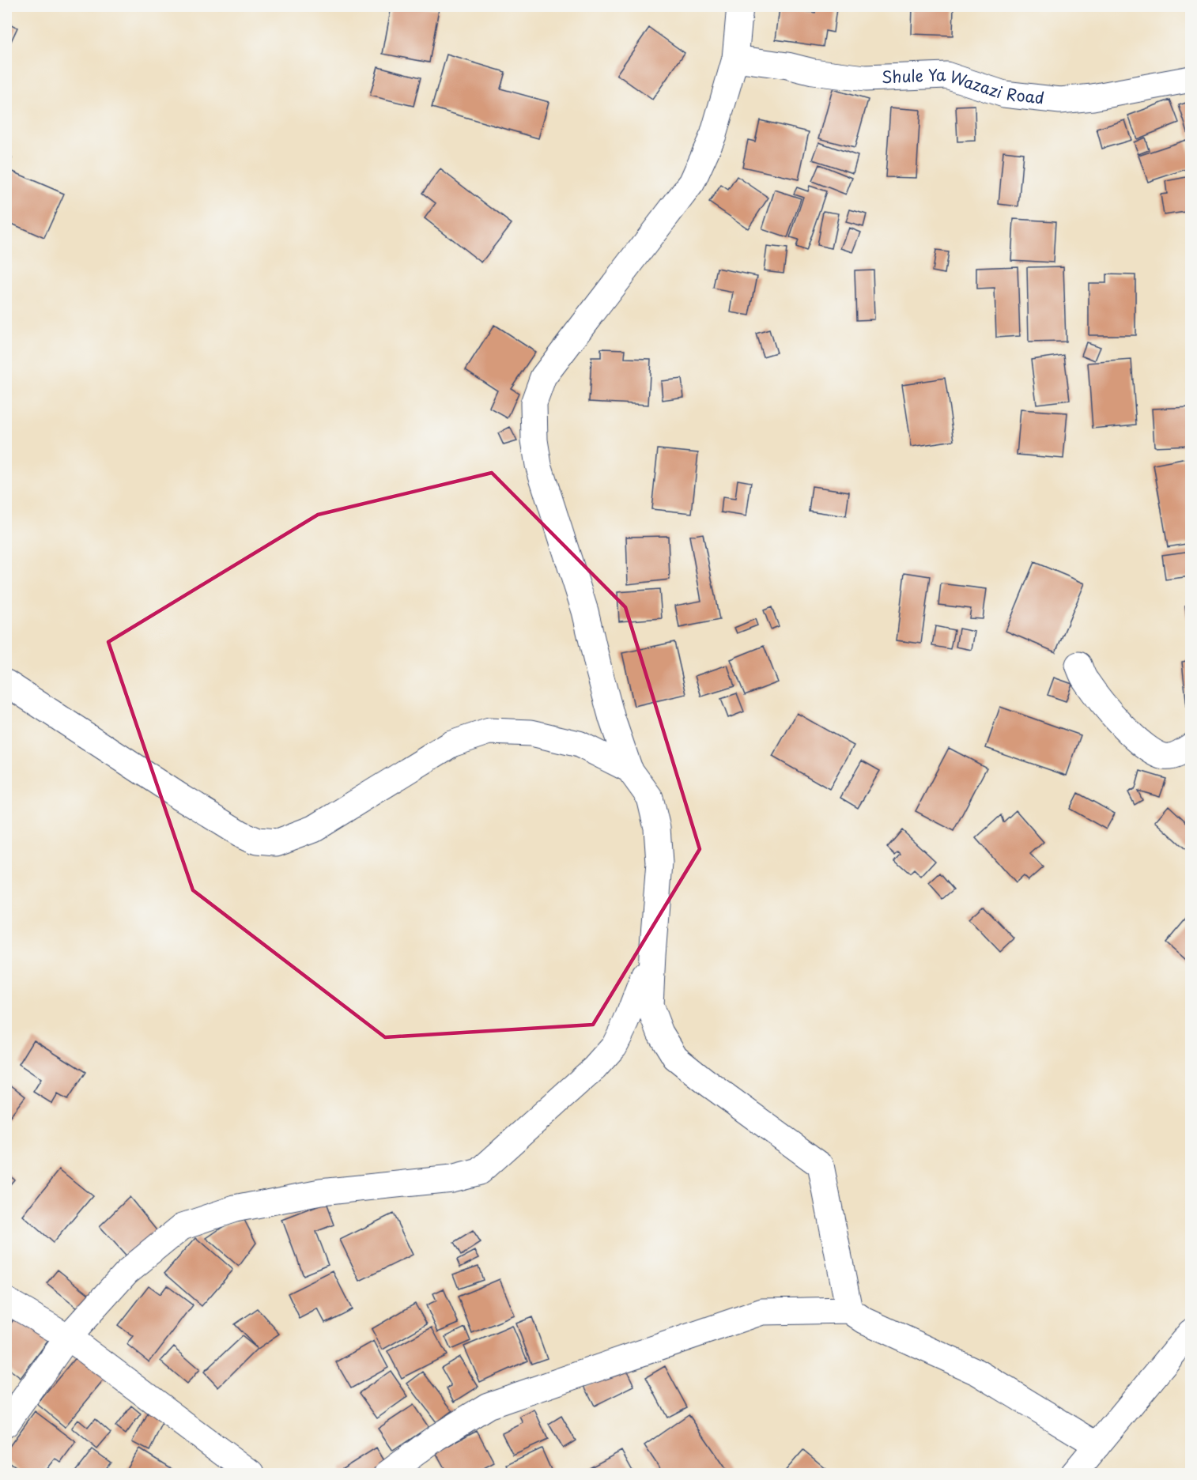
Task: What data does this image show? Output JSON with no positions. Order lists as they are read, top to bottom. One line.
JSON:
{"streets":{"street":["Shule Ya Wazazi Road"]}}
